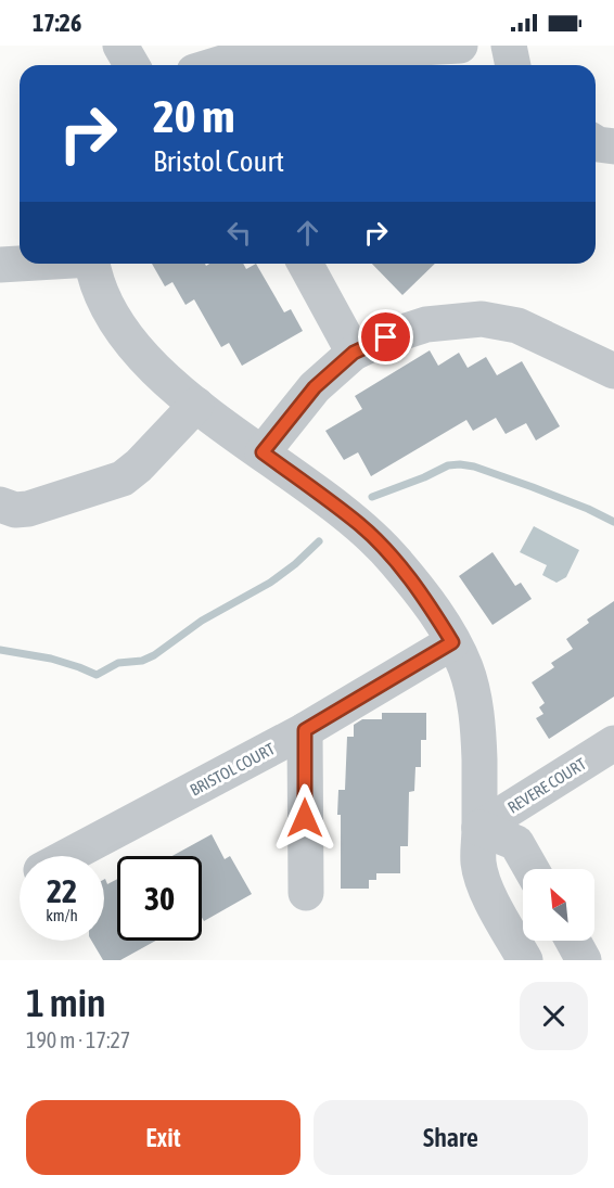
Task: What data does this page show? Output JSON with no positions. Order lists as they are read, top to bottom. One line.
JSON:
{"streets":{"street":["BRISTOL COURT","REVERE COURT"]},"north":"top left","page":{"status":"17:26","turn":["20 m","Bristol Court"],"speed":"22 km/h","limit":"30","heading":["1 min","190 m · 17:27"],"buttons":["Exit","Share"]}}
